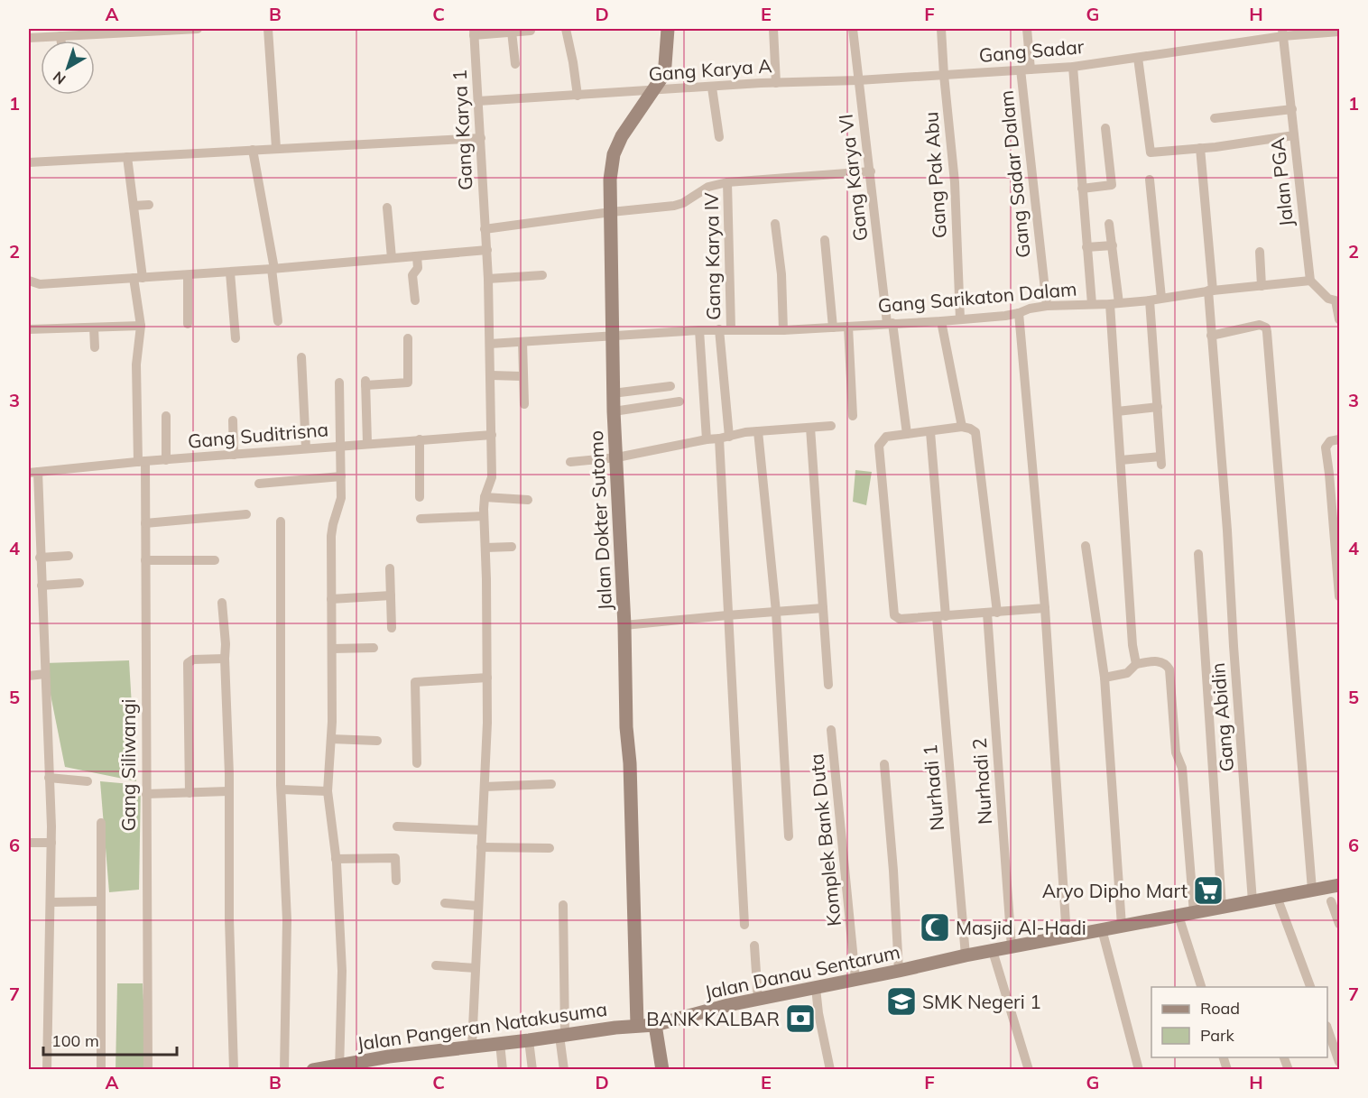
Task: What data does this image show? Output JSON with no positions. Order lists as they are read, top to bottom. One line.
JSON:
{"streets":{"street":["Gang Sadar","Gang Karya A","Gang Karya 1","Gang Sadar Dalam","Gang Pak Abu","Gang Karya VI","Jalan PGA","Gang Karya IV","Gang Sarikaton Dalam","Gang Suditrisna","Jalan Dokter Sutomo","Gang Abidin","Gang Siliwangi","Nurhadi 2","Nurhadi 1","Komplek Bank Duta","Jalan Danau Sentarum","Jalan Pangeran Natakusuma"]},"crossings":[["Gang Sadar","Gang Karya A"],["Gang Sadar","Gang Sadar Dalam"],["Gang Sadar","Gang Pak Abu"],["Gang Sadar","Jalan PGA"],["Gang Karya A","Gang Karya 1"],["Gang Karya A","Gang Pak Abu"],["Gang Karya A","Gang Karya VI"],["Gang Karya A","Jalan Dokter Sutomo"],["Gang Karya 1","Gang Sarikaton Dalam"],["Gang Karya 1","Gang Suditrisna"],["Gang Karya 1","Jalan Pangeran Natakusuma"],["Gang Sadar Dalam","Gang Sarikaton Dalam"],["Gang Pak Abu","Gang Sarikaton Dalam"],["Gang Karya VI","Gang Sarikaton Dalam"],["Jalan PGA","Gang Sarikaton Dalam"],["Gang Karya IV","Gang Sarikaton Dalam"],["Gang Sarikaton Dalam","Jalan Dokter Sutomo"],["Gang Sarikaton Dalam","Gang Abidin"],["Gang Suditrisna","Gang Siliwangi"],["Jalan Dokter Sutomo","Jalan Pangeran Natakusuma"],["Gang Abidin","Jalan Danau Sentarum"],["Nurhadi 2","Jalan Danau Sentarum"],["Nurhadi 1","Jalan Danau Sentarum"],["Komplek Bank Duta","Jalan Danau Sentarum"],["Jalan Danau Sentarum","Jalan Pangeran Natakusuma"]],"places":{"supermarket":["Aryo Dipho Mart"],"mosque":["Masjid Al-Hadi"],"school or university":["SMK Negeri 1"],"bank":["BANK KALBAR"]},"legend":["Road","Park"],"scale_bar":"100 m","north":"bottom left","grid":{"columns":["A","B","C","D","E","F","G","H"],"rows":["1","2","3","4","5","6","7"]}}
